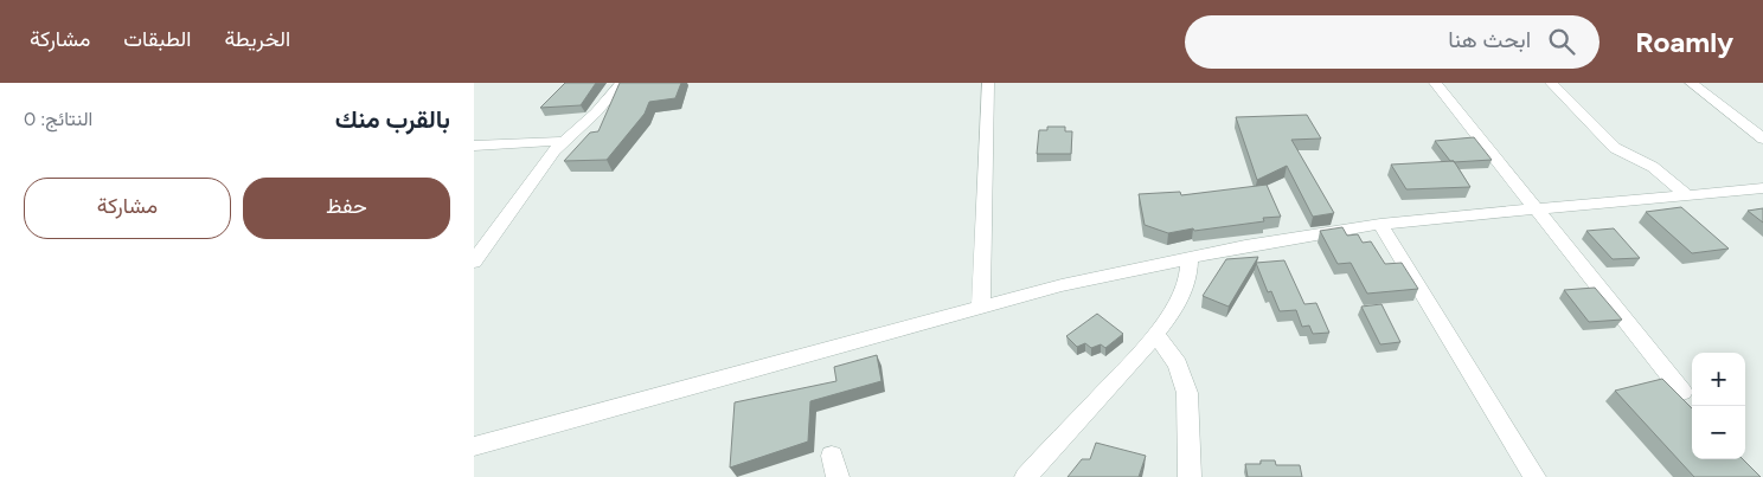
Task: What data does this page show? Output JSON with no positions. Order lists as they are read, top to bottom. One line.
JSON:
{"page":{"header":"Roamly","search":"ابحث هنا","nav":["الخريطة","الطبقات","مشاركة"],"heading":["بالقرب منك","النتائج: 0"],"buttons":["حفظ","مشاركة"],"map_buttons":["+","−"]}}
